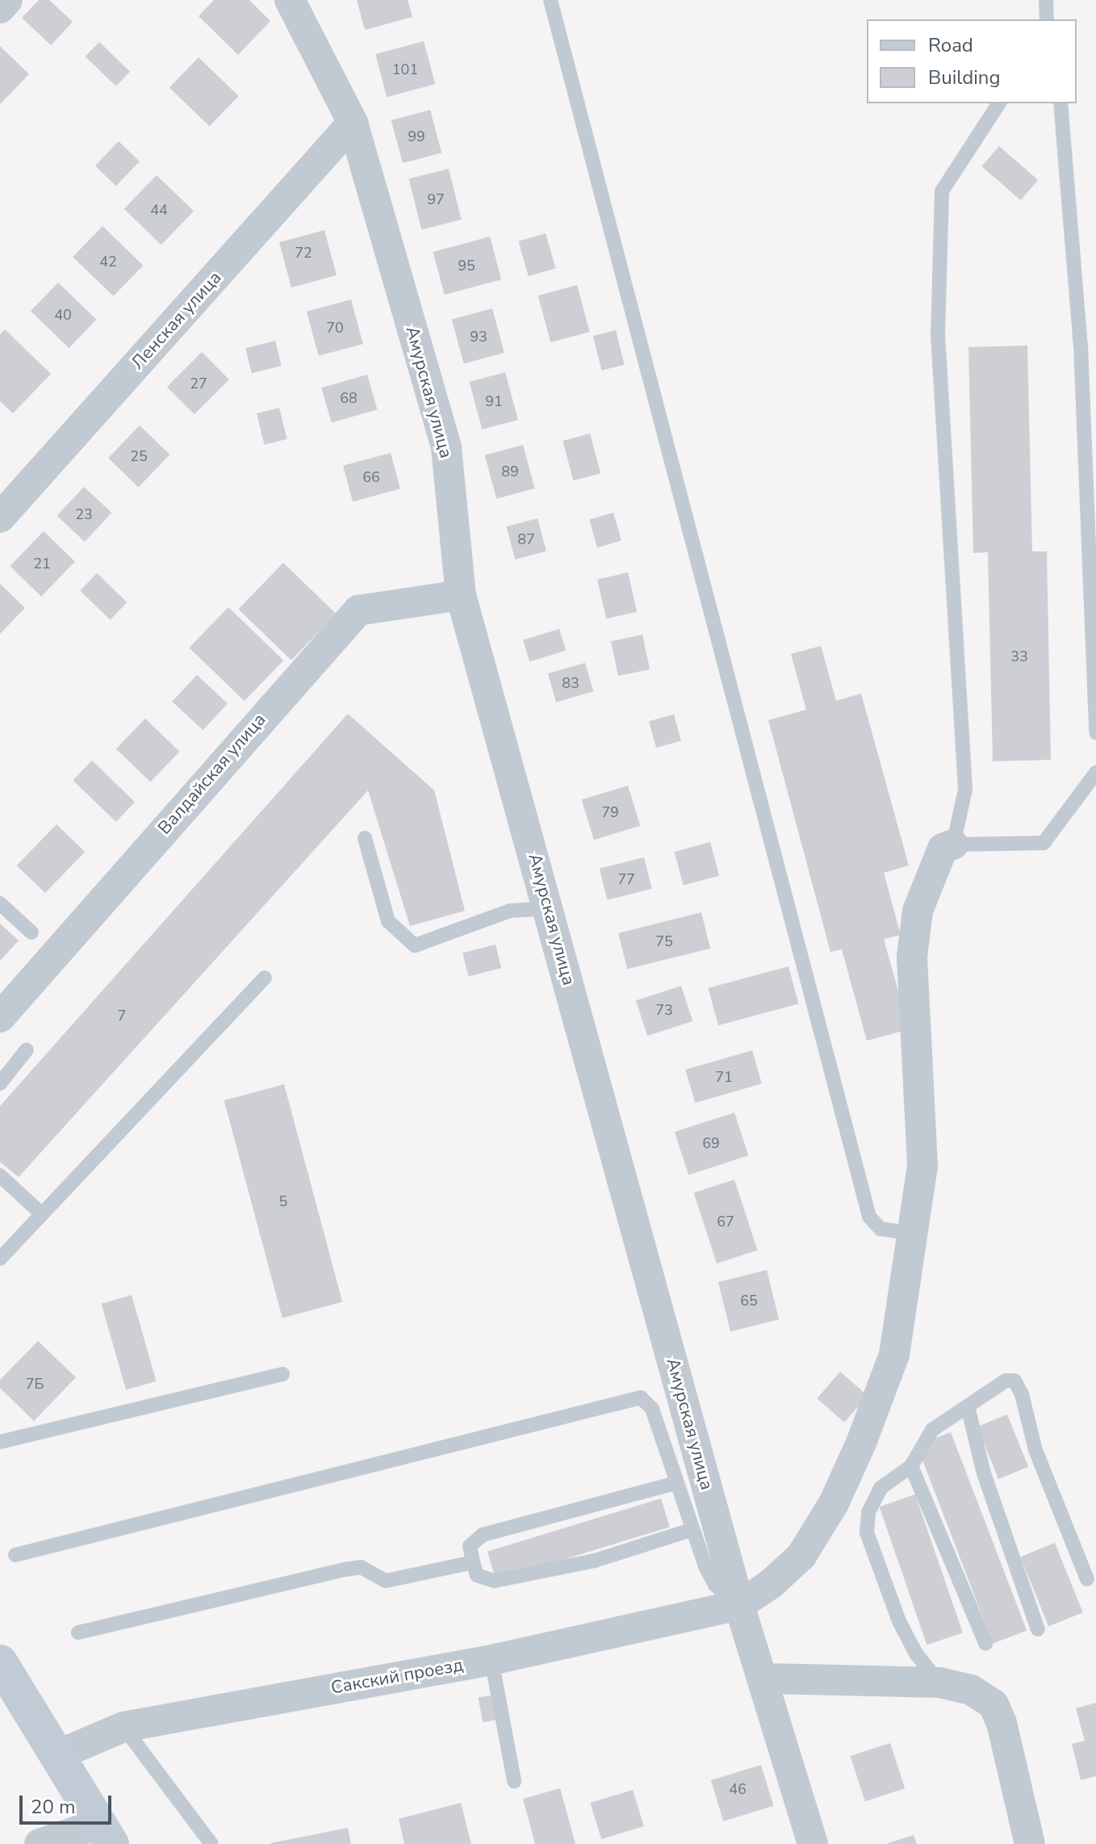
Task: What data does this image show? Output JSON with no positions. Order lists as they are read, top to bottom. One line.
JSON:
{"streets":{"street":["Ленская улица","Амурская улица","Валдайская улица","Сакский проезд"]},"crossings":[["Ленская улица","Амурская улица"],["Амурская улица","Валдайская улица"],["Амурская улица","Сакский проезд"]],"house_numbers":["101","99","97","44","72","42","95","40","70","93","27","68","91","25","89","66","23","87","21","33","83","79","77","75","73","7","71","69","5","67","65","7Б","46"],"legend":["Road","Building"],"scale_bar":"20 m"}
